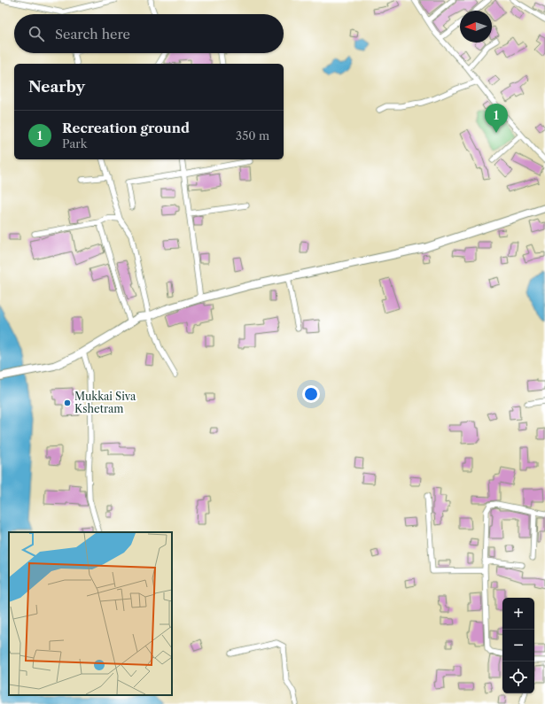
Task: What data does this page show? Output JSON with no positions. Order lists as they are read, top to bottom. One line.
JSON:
{"places":["Mukkai Siva Kshetram"],"north":"left","page":{"search":"Search here","heading":"Nearby","pins":"1","list":[{"mark":"1","name":"Recreation ground","note":"Park","value":"350 m"}],"map_buttons":["+","−"]}}
